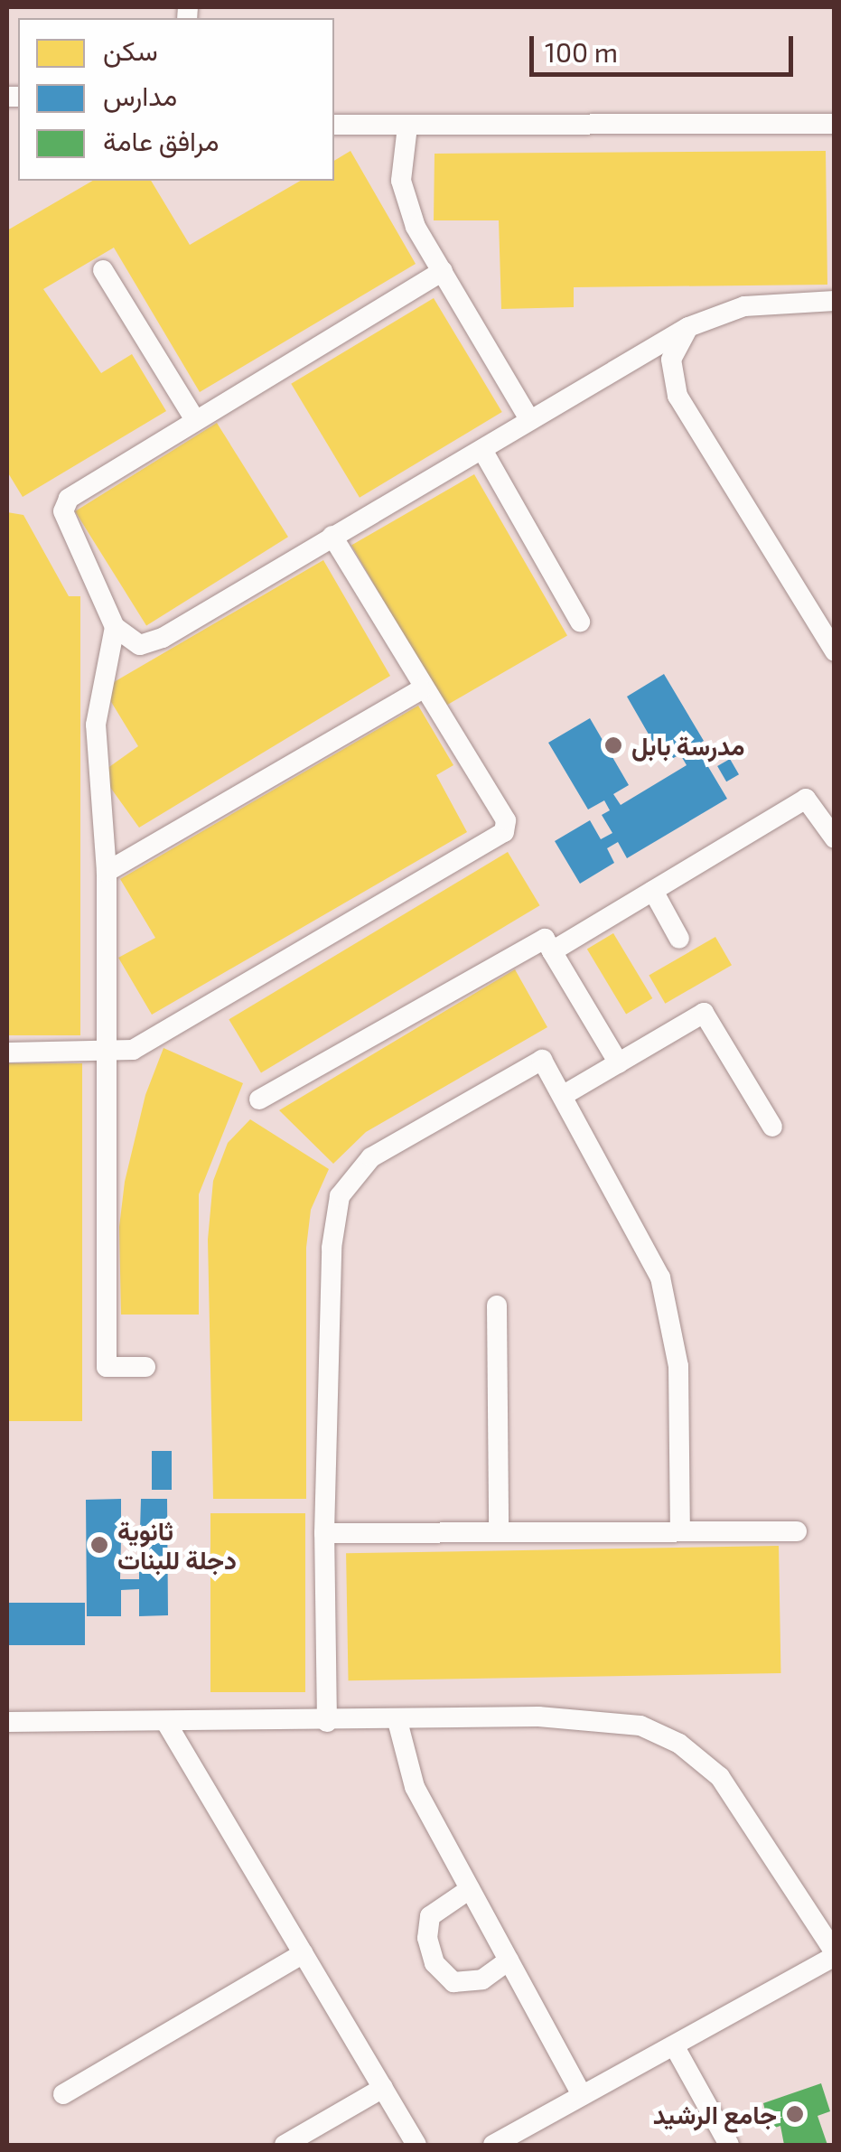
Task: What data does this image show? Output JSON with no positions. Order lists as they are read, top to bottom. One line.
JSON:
{"places":["مدرسة بابل","ثانوية دجلة للبنات","جامع الرشيد"],"legend":["سكن","مدارس","مرافق عامة"],"scale_bar":"100 m"}
